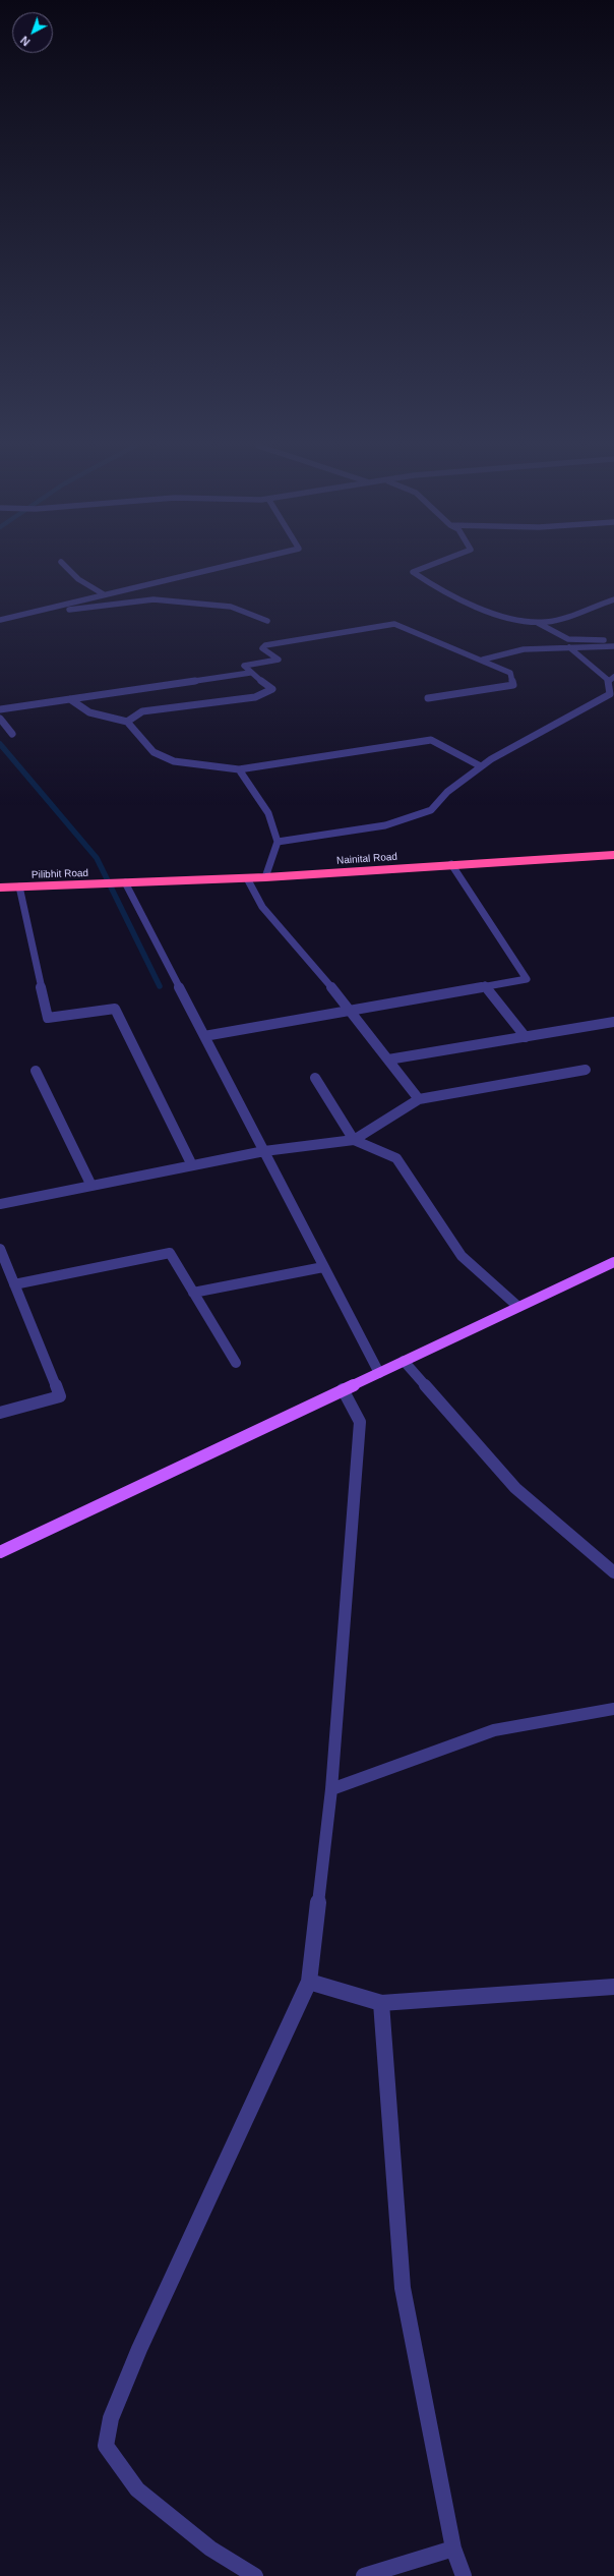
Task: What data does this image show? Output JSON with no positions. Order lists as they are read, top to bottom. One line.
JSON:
{"streets":{"highway":["Nainital Road","Pilibhit Road"]},"crossings":[["Nainital Road","Pilibhit Road"]],"north":"bottom left"}
